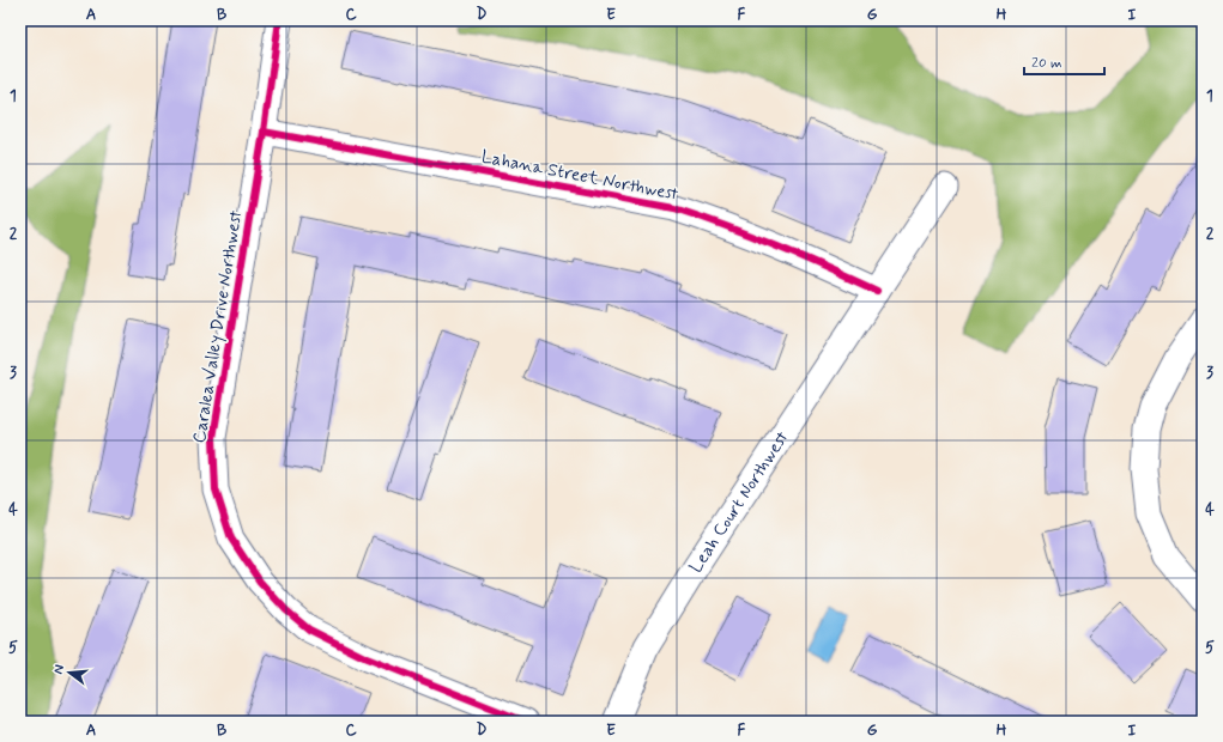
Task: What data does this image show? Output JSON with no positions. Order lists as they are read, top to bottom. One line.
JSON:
{"streets":{"street":["Lahana Street Northwest","Caralea Valley Drive Northwest","Leah Court Northwest"]},"crossings":[["Lahana Street Northwest","Caralea Valley Drive Northwest"],["Lahana Street Northwest","Leah Court Northwest"]],"scale_bar":"20 m","north":"left","grid":{"columns":["A","B","C","D","E","F","G","H","I"],"rows":["1","2","3","4","5"]}}
